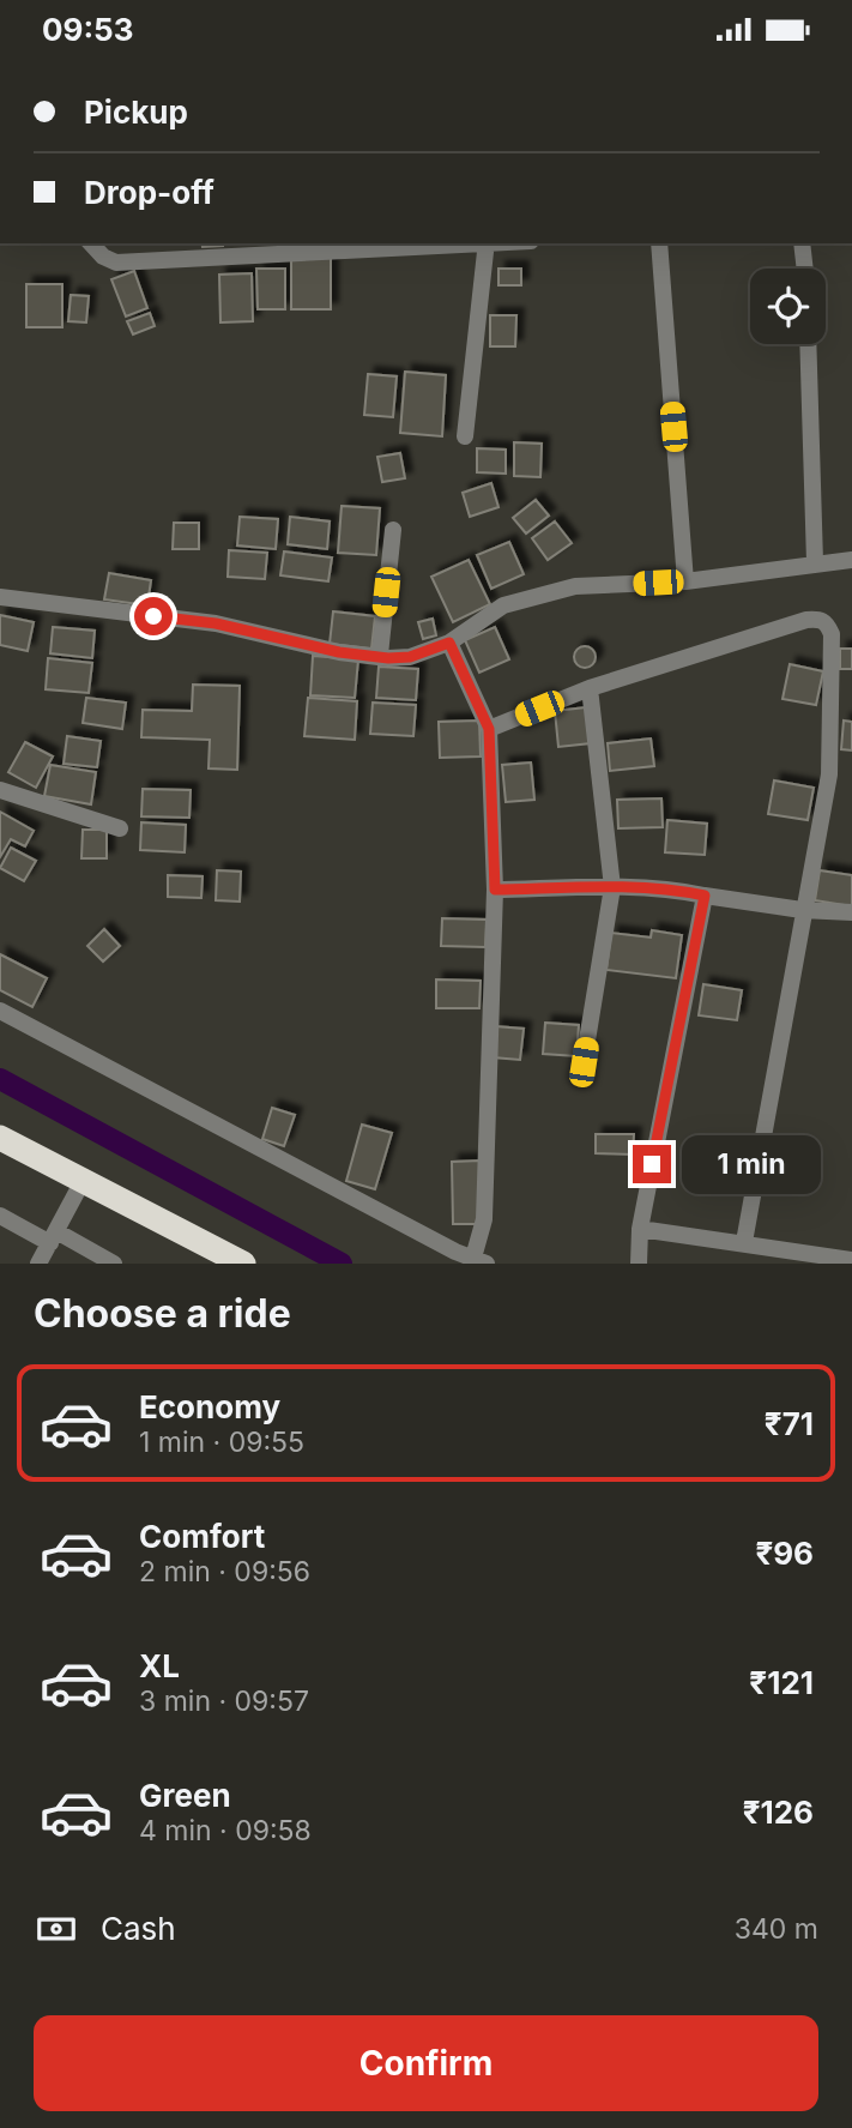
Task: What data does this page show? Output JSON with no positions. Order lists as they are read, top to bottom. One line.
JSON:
{"page":{"status":"09:53","banner":["Pickup","Drop-off"],"bubble":"1 min","heading":"Choose a ride","list":[{"name":"Economy","note":"1 min · 09:55","value":"₹71"},{"name":"Comfort","note":"2 min · 09:56","value":"₹96"},{"name":"XL","note":"3 min · 09:57","value":"₹121"},{"name":"Green","note":"4 min · 09:58","value":"₹126"}],"pay":["Cash","340 m"],"buttons":"Confirm"}}
